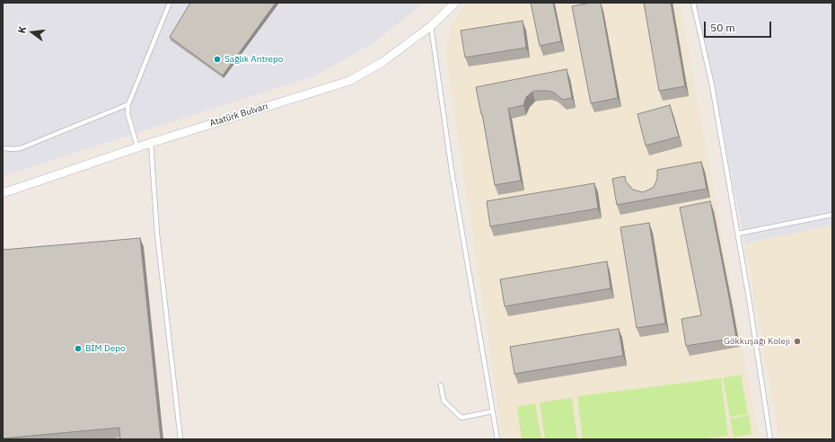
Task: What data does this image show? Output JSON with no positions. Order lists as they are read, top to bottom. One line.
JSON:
{"streets":{"street":["Atatürk Bulvarı"]},"places":["Sağlık Antrepo","Gökkuşağı Koleji","BİM Depo"],"scale_bar":"50 m","north":"left"}
